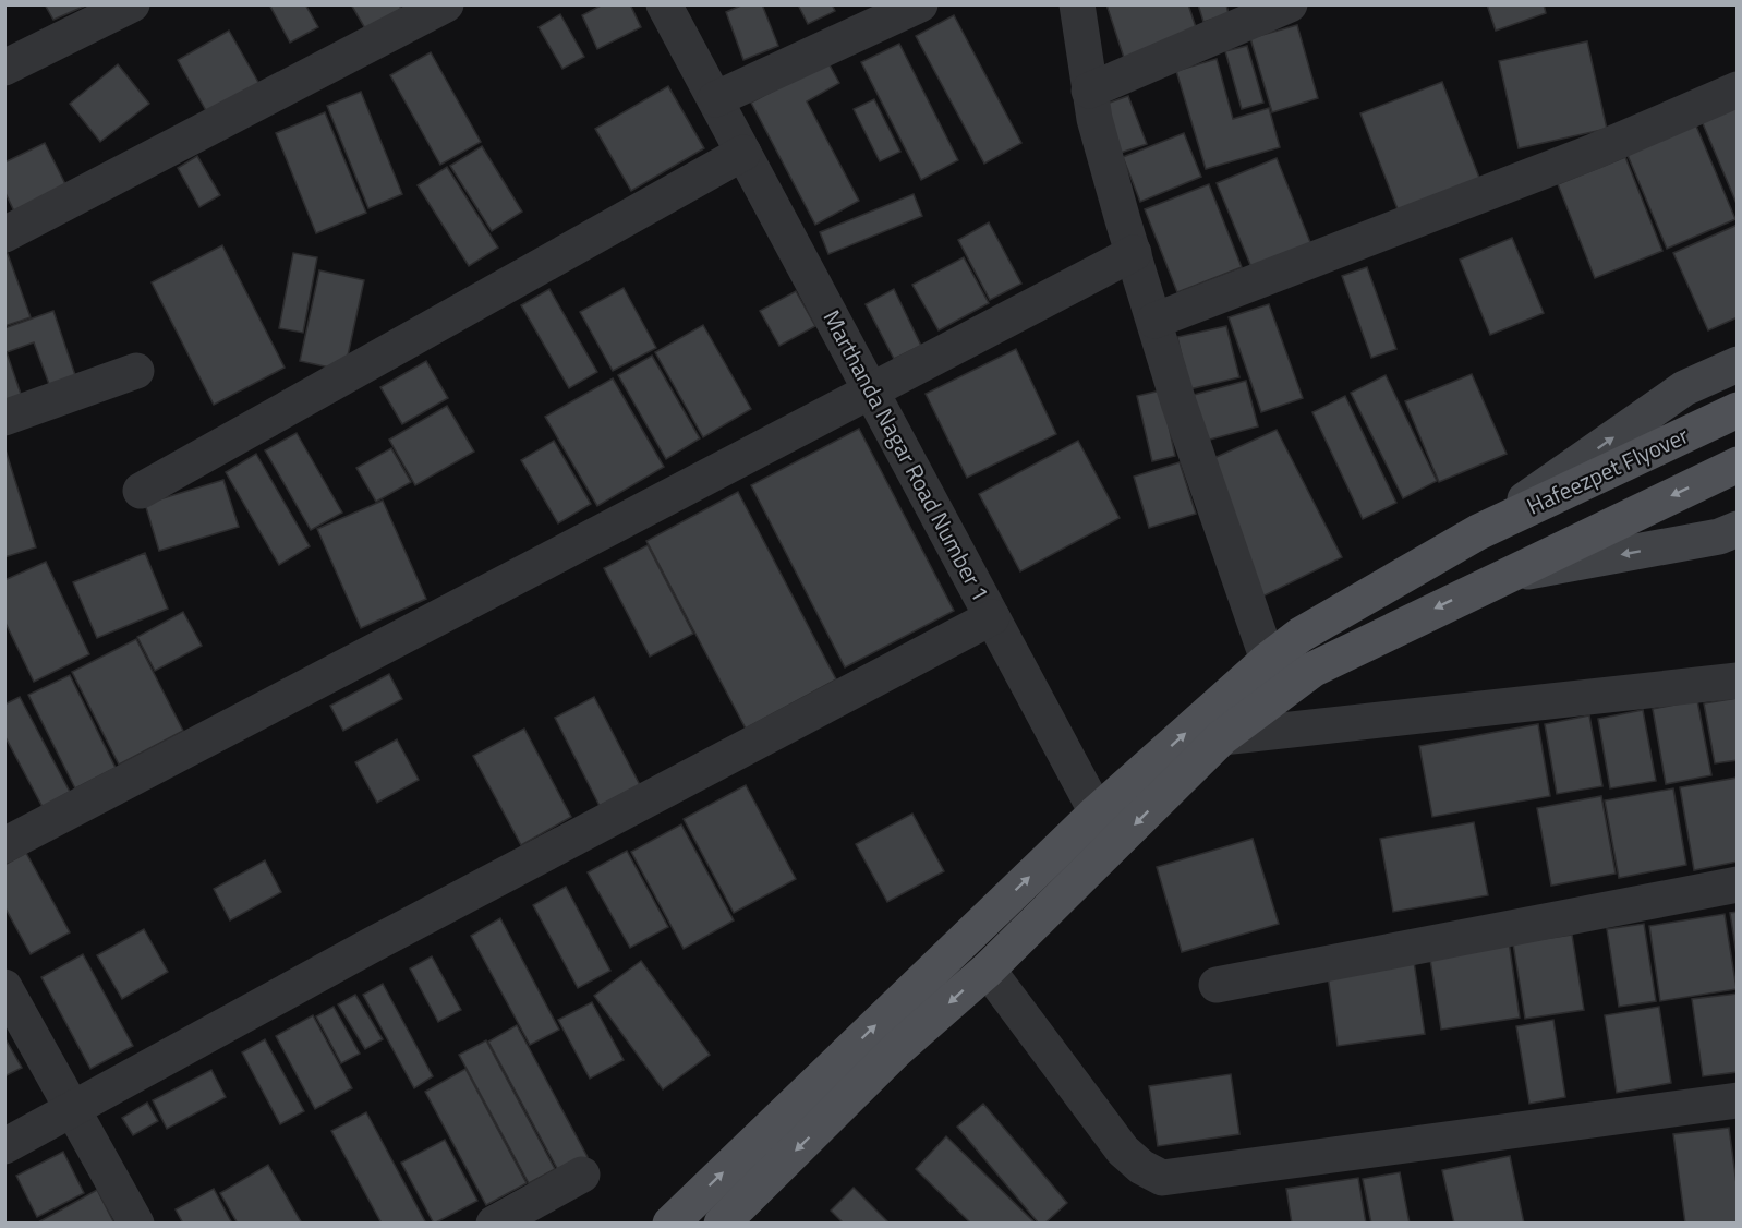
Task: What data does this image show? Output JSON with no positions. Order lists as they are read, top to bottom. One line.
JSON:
{"streets":{"main road":["Hafeezpet Flyover"],"street":["Marthanda Nagar Road Number 1"]},"crossings":[["Marthanda Nagar Road Number 1","Hafeezpet Flyover"]]}
